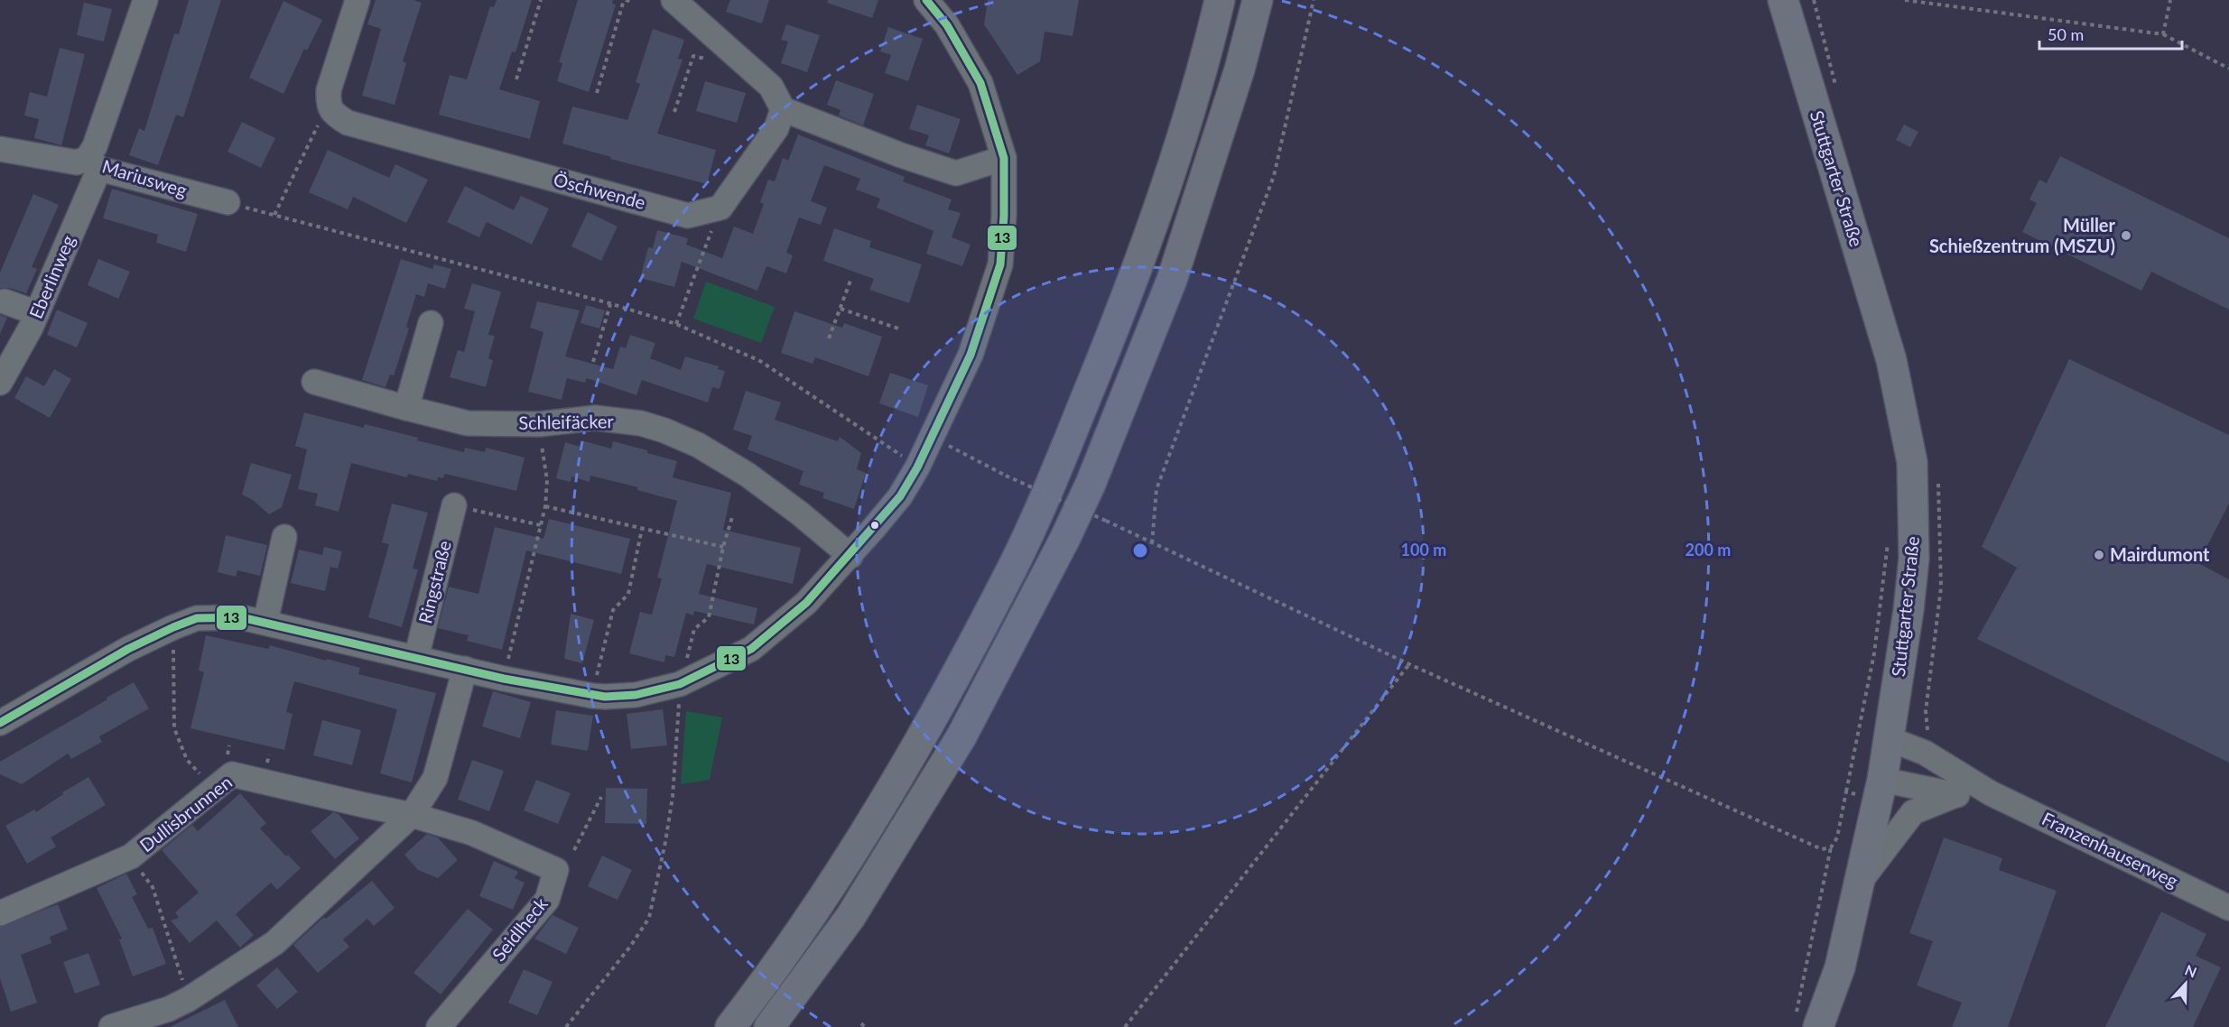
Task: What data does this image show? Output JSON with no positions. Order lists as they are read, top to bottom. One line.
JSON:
{"streets":{"main road":["Stuttgarter Straße"],"street":["Mariusweg","Öschwende","Eberlinweg","Schleifäcker","Ringstraße","Dullisbrunnen","Franzenhauserweg","Seidlheck"]},"crossings":[["Mariusweg","Eberlinweg"],["Stuttgarter Straße","Franzenhauserweg"],["Dullisbrunnen","Seidlheck"]],"places":["Müller Schießzentrum (MSZU)","Mairdumont"],"lines":["transit line 13"],"scale_bar":"50 m","north":"top","rings":["100 m","200 m"]}
